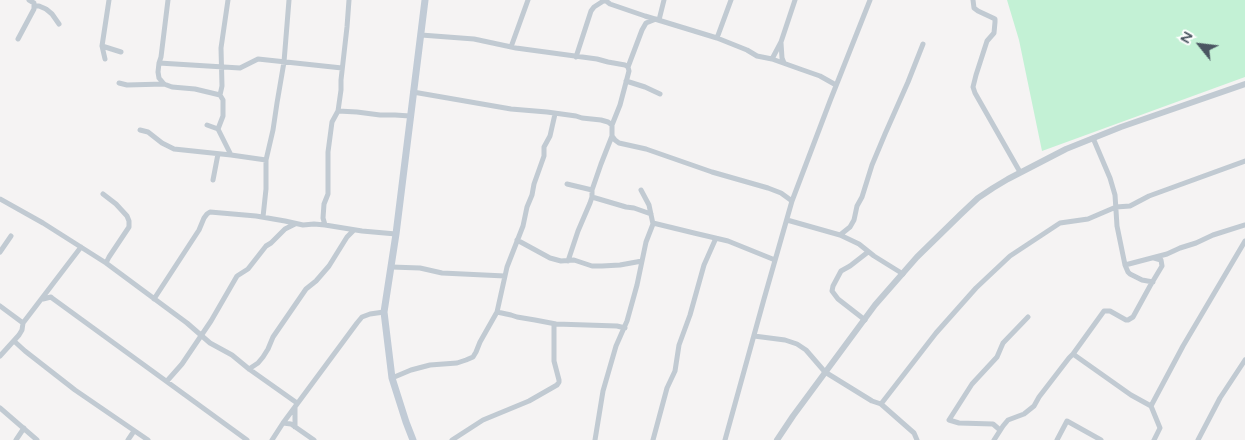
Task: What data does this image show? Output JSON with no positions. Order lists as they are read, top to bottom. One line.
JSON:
{"north":"top left"}
